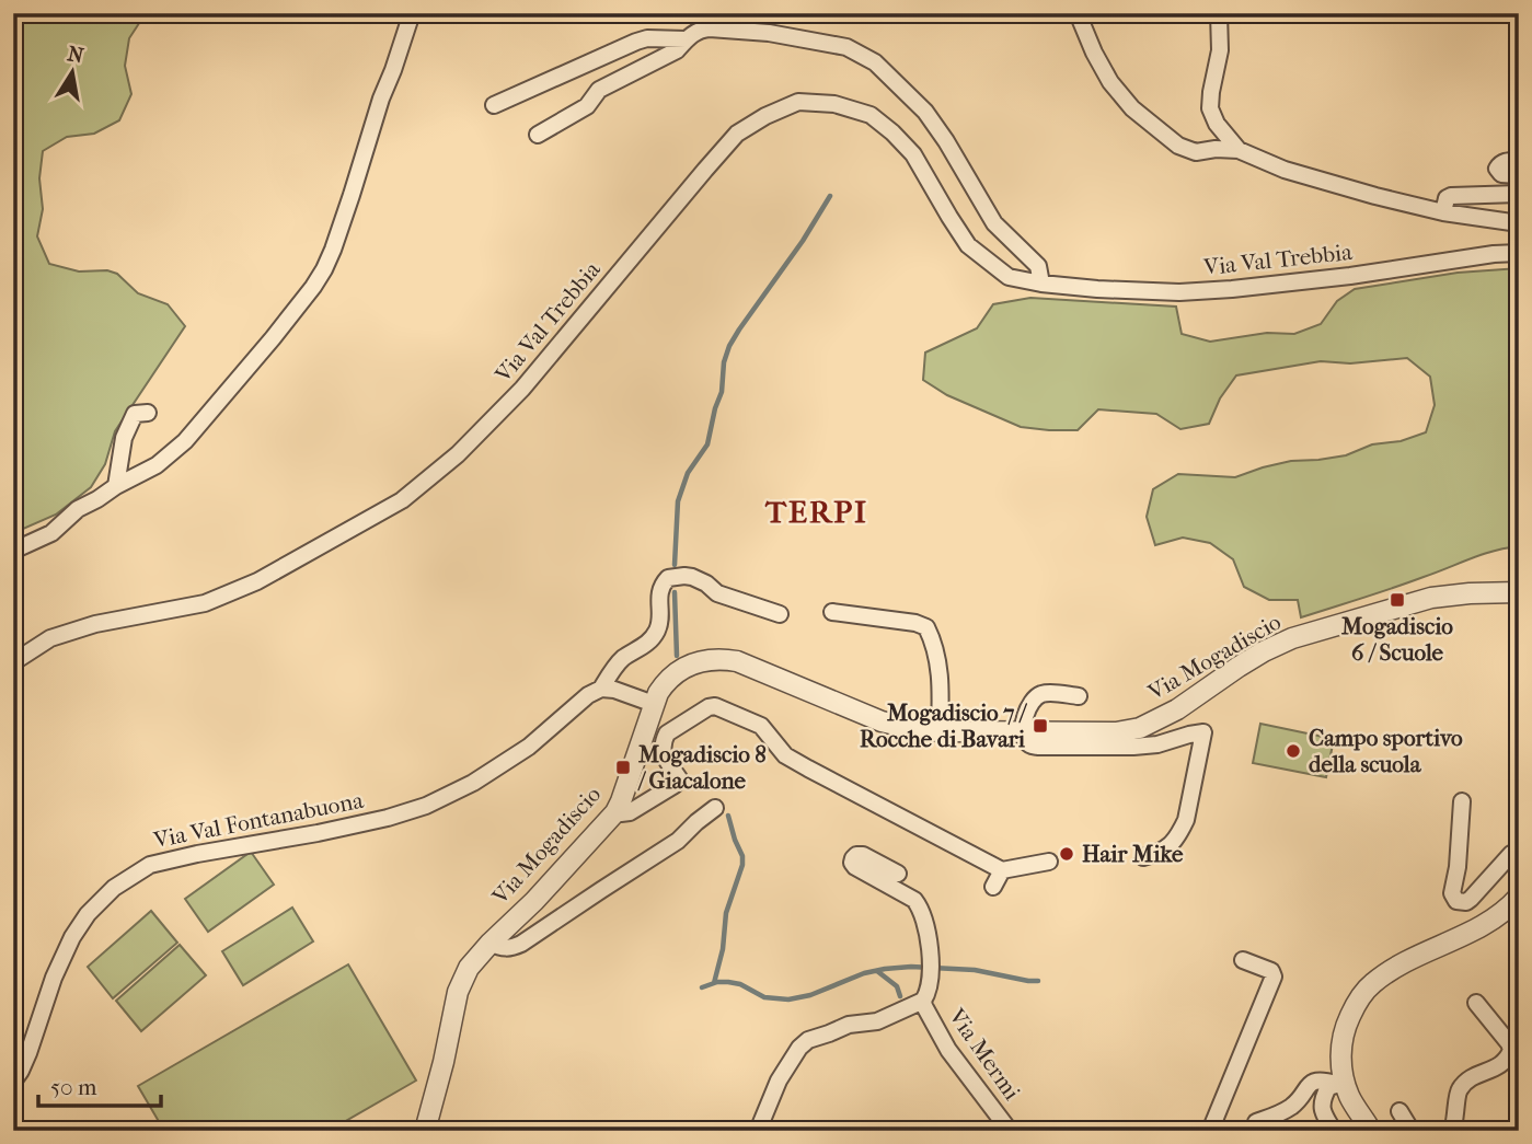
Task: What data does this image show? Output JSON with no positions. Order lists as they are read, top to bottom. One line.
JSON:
{"streets":{"street":["Via Val Trebbia","Via Mogadiscio","Via Val Fontanabuona","Via Mermi"]},"districts":["TERPI"],"places":{"transit":["Mogadiscio 6 / Scuole","Mogadiscio 7 / Rocche di Bavari","Mogadiscio 8 / Giacalone"],"other":["Campo sportivo della scuola","Hair Mike"]},"scale_bar":"50 m","north":"top"}
